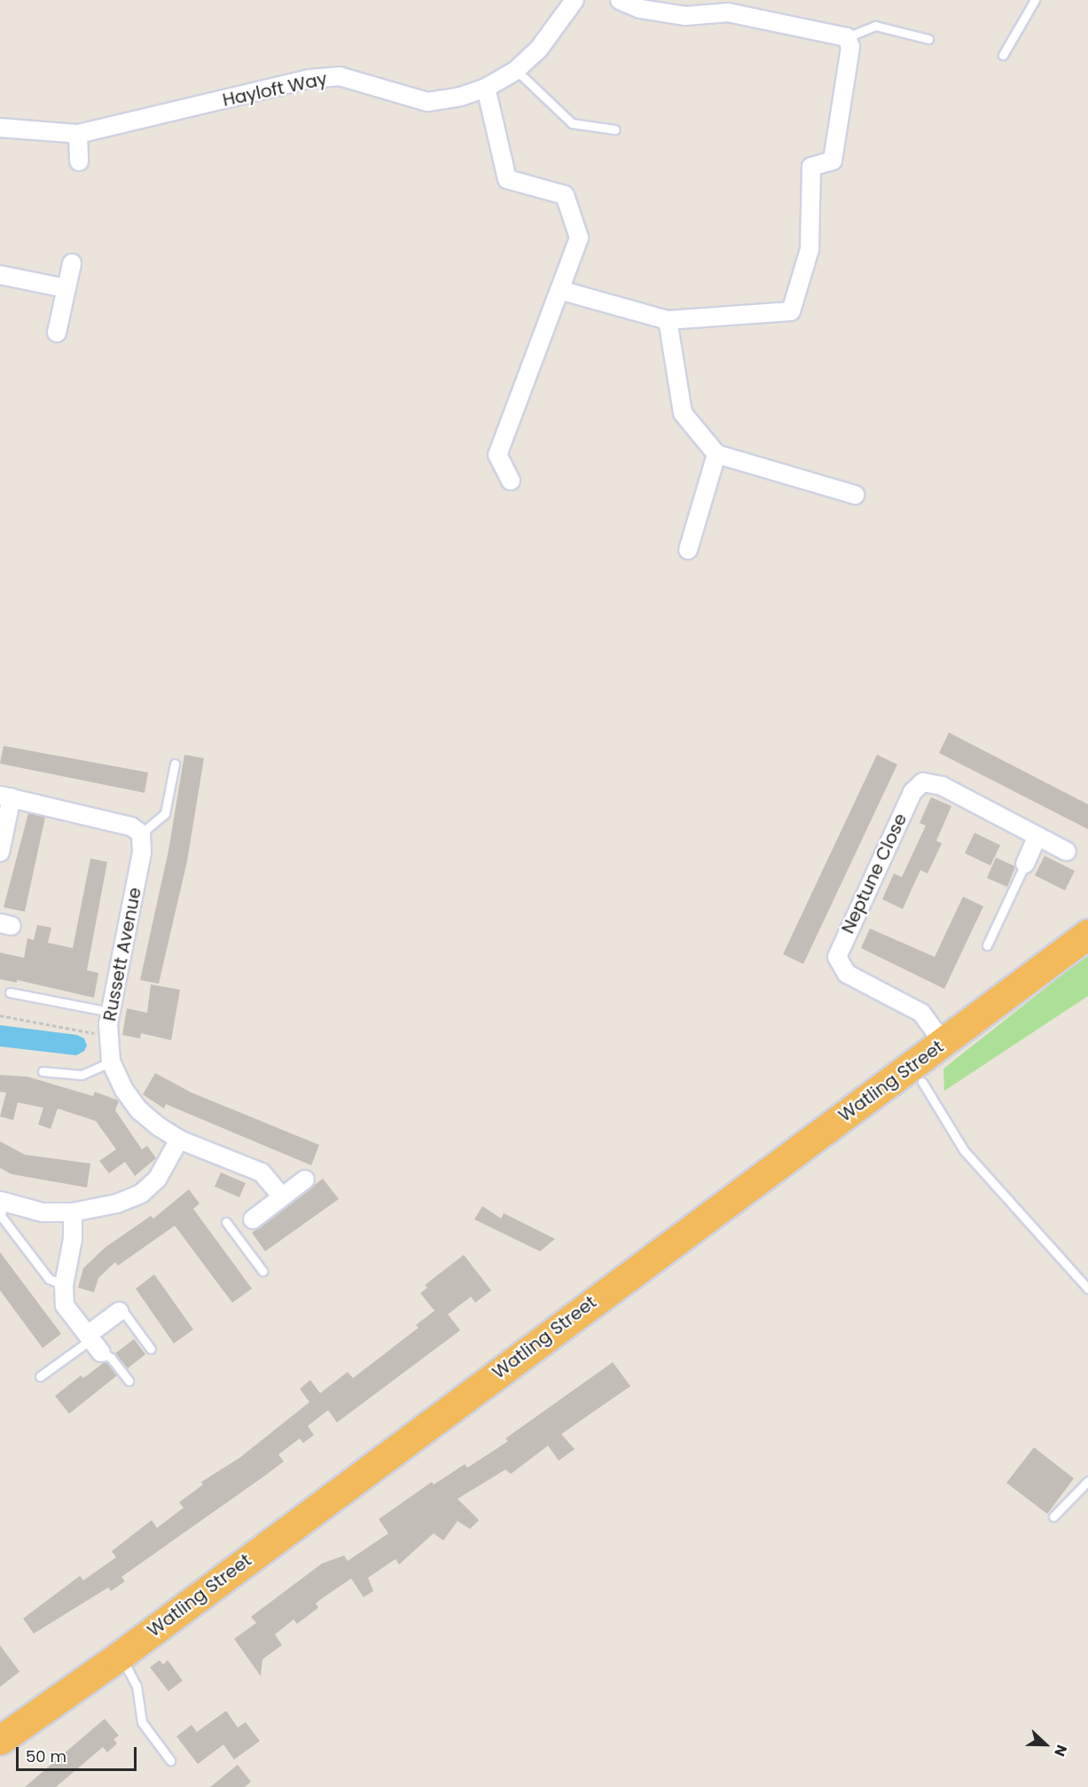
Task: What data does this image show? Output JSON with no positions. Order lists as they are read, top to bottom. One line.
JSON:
{"streets":{"highway":["Watling Street"],"street":["Hayloft Way","Neptune Close","Russett Avenue"]},"crossings":[["Neptune Close","Watling Street"]],"scale_bar":"50 m","north":"right"}
